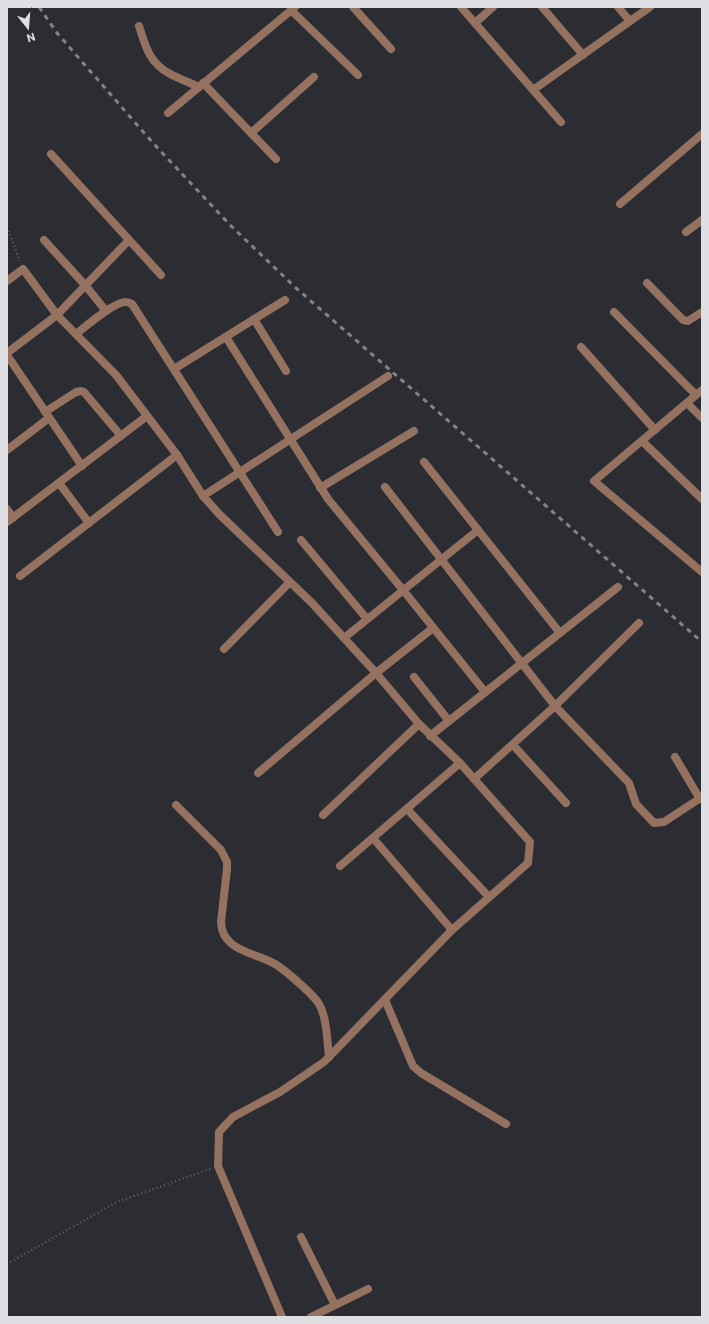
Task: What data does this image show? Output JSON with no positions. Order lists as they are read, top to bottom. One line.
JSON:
{"north":"bottom"}
